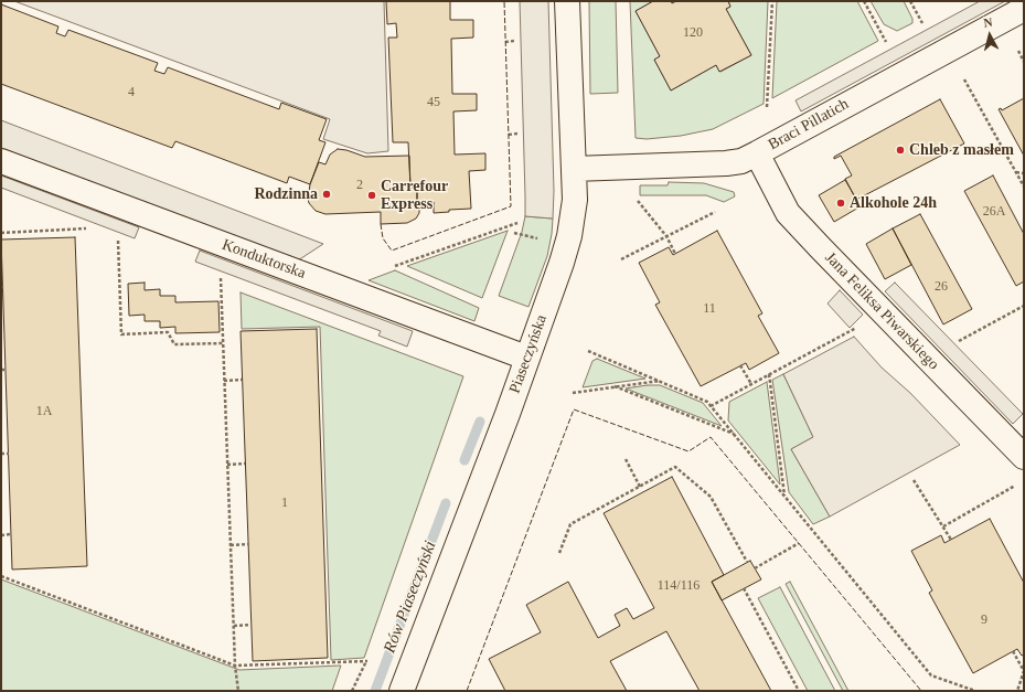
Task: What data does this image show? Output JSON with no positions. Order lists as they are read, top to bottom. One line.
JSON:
{"streets":{"street":["Braci Pillatich","Konduktorska","Jana Feliksa Piwarskiego","Piaseczyńska"]},"crossings":[["Braci Pillatich","Jana Feliksa Piwarskiego"],["Braci Pillatich","Piaseczyńska"],["Konduktorska","Piaseczyńska"]],"water":["Rów Piaseczyński"],"places":["Chleb z masłem","Rodzinna","Carrefour Express","Alkohole 24h"],"house_numbers":["120","4","45","2","26A","26","11","1A","1","114/116","9"],"north":"top"}
